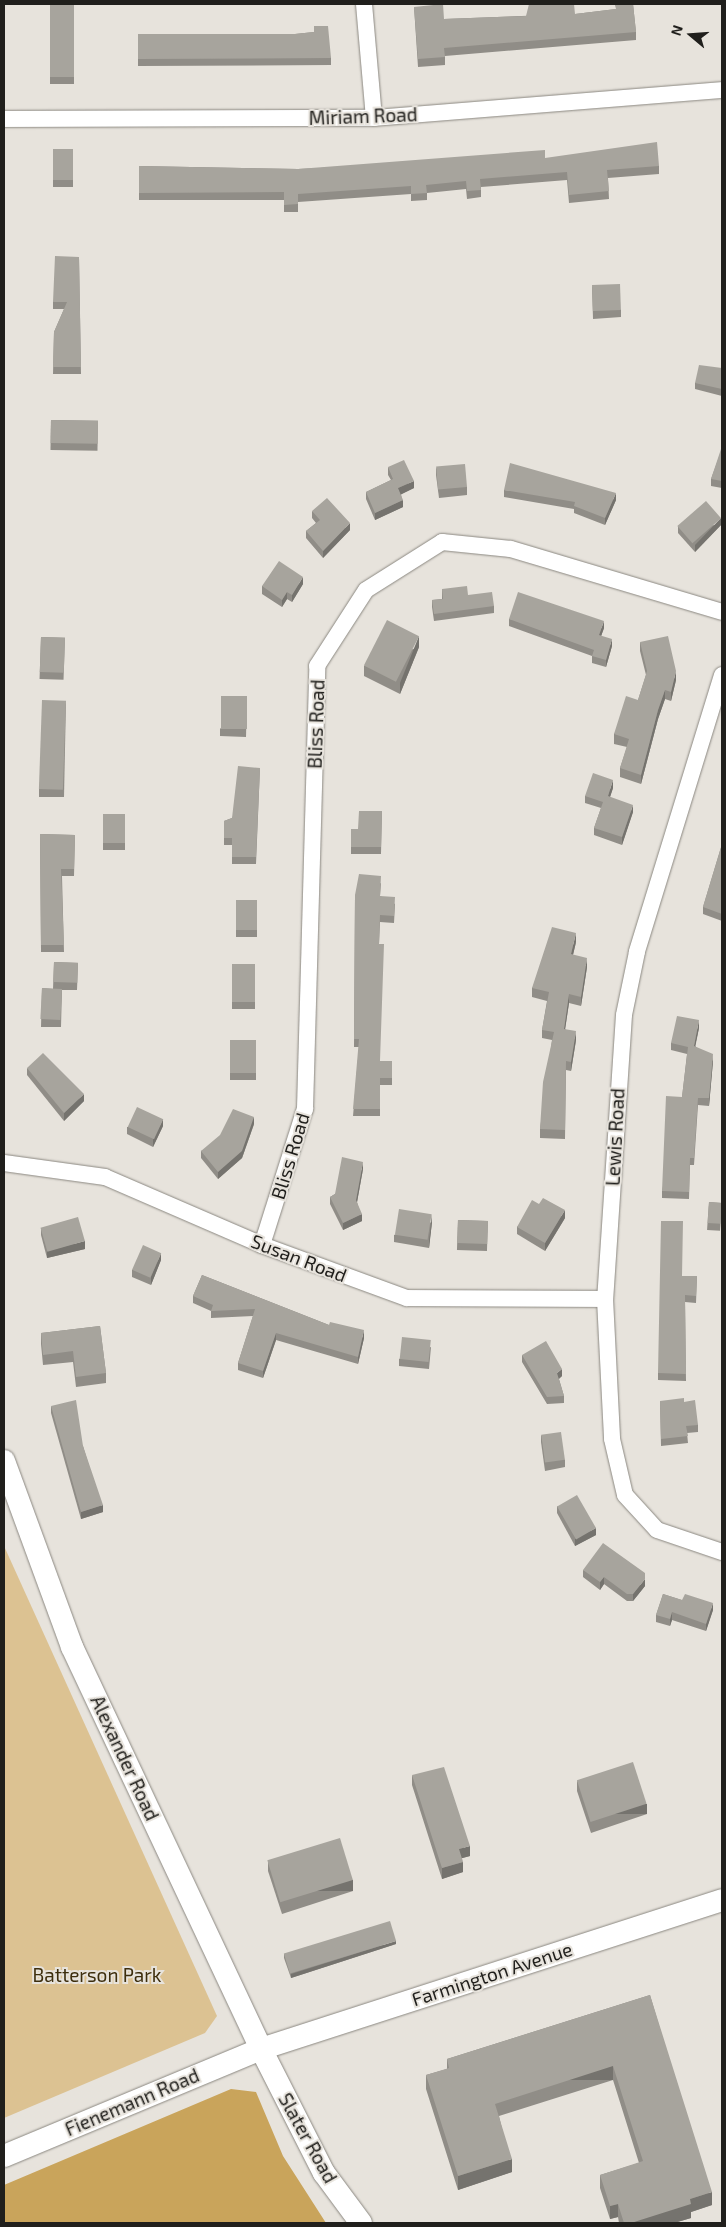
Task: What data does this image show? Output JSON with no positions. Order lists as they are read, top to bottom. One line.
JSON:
{"streets":{"main road":["Alexander Road","Farmington Avenue","Fienemann Road","Slater Road"],"street":["Miriam Road","Bliss Road","Lewis Road","Susan Road"]},"crossings":[["Bliss Road","Susan Road"],["Lewis Road","Susan Road"],["Alexander Road","Farmington Avenue"],["Alexander Road","Fienemann Road"],["Alexander Road","Slater Road"],["Farmington Avenue","Fienemann Road"],["Farmington Avenue","Slater Road"],["Fienemann Road","Slater Road"]],"parks":["Batterson Park"],"north":"left"}
